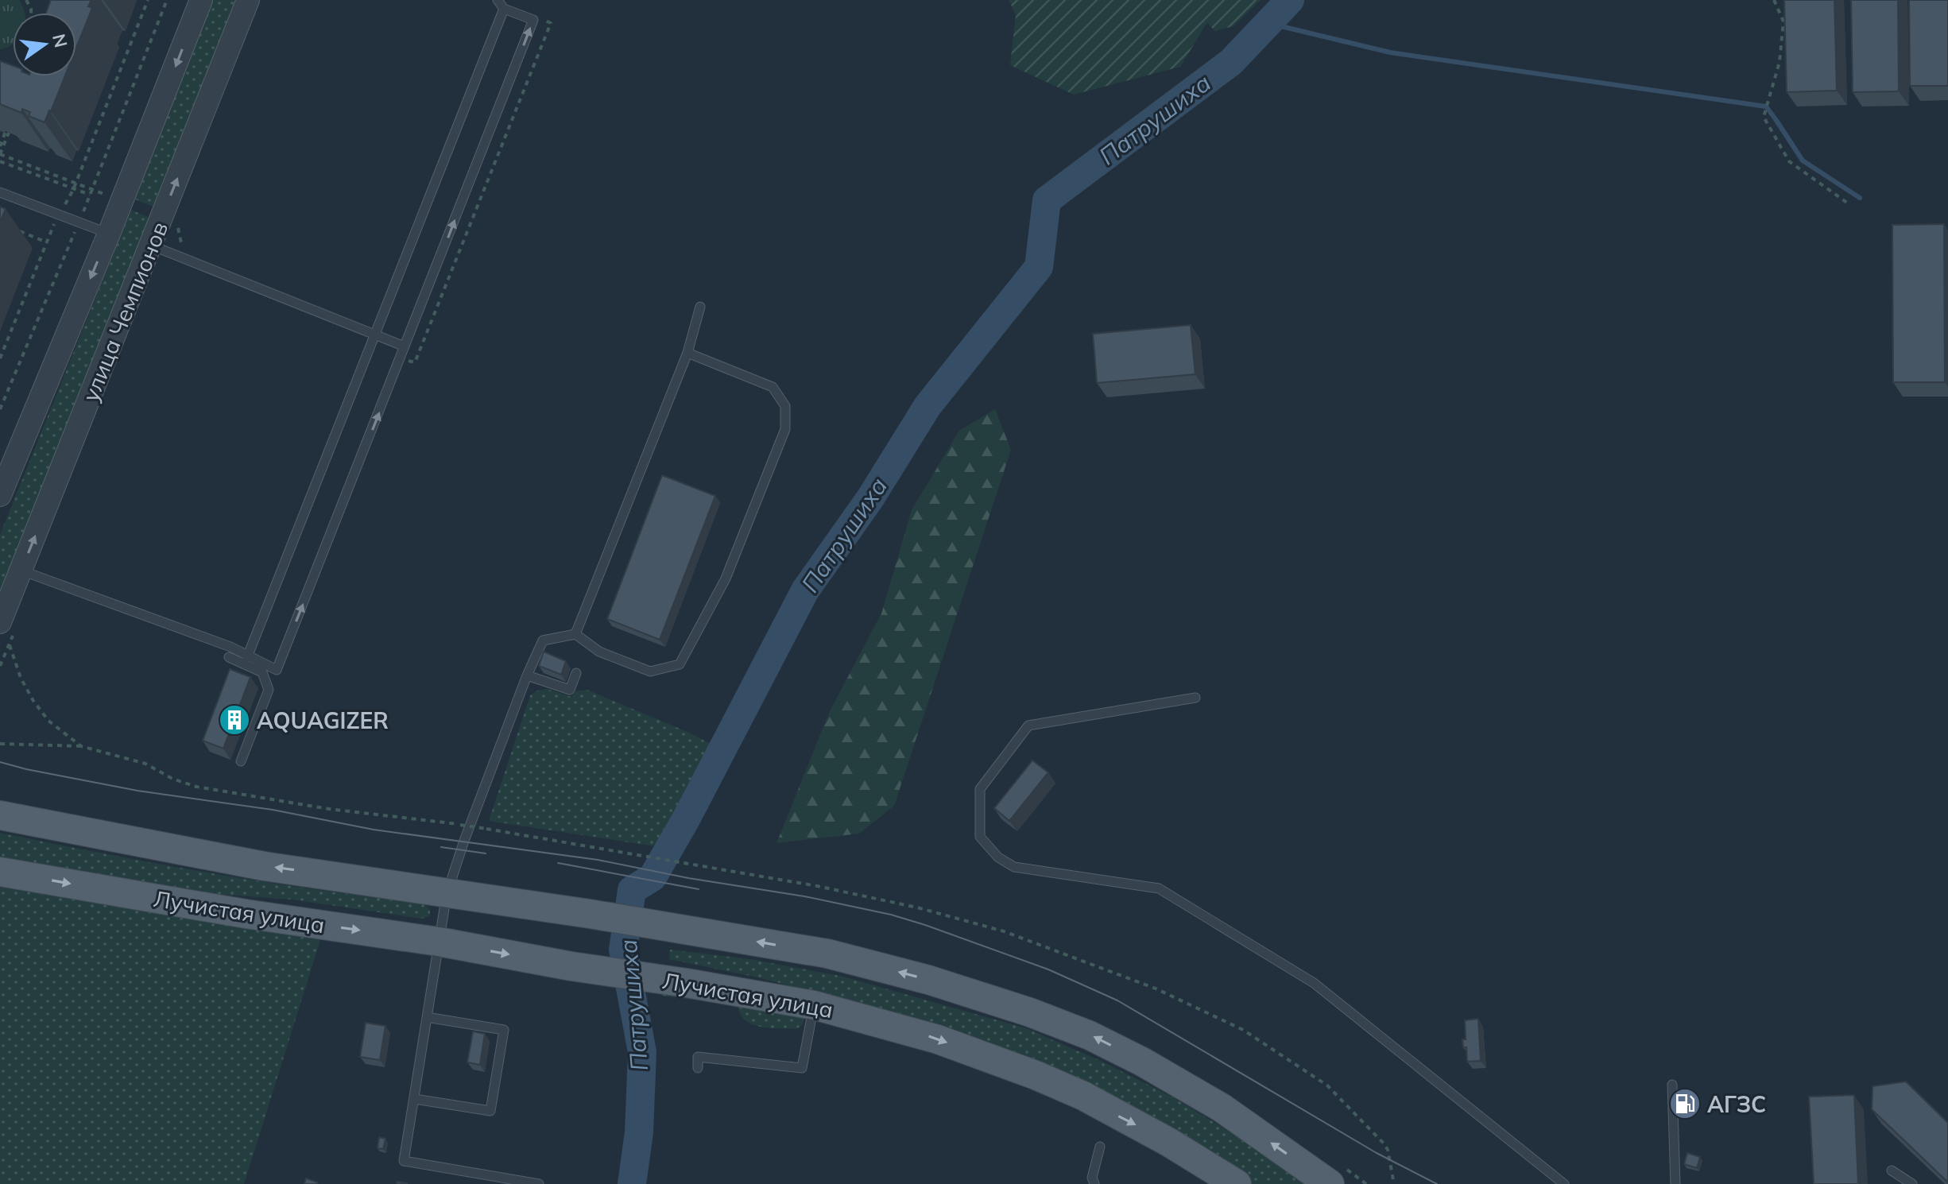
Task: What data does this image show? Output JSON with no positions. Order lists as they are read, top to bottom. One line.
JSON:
{"streets":{"main road":["Лучистая улица"],"street":["улица Чемпионов"]},"water":["Патрушиха"],"places":{"building":["AQUAGIZER"],"fuel station":["АГЗС"]},"north":"right"}
